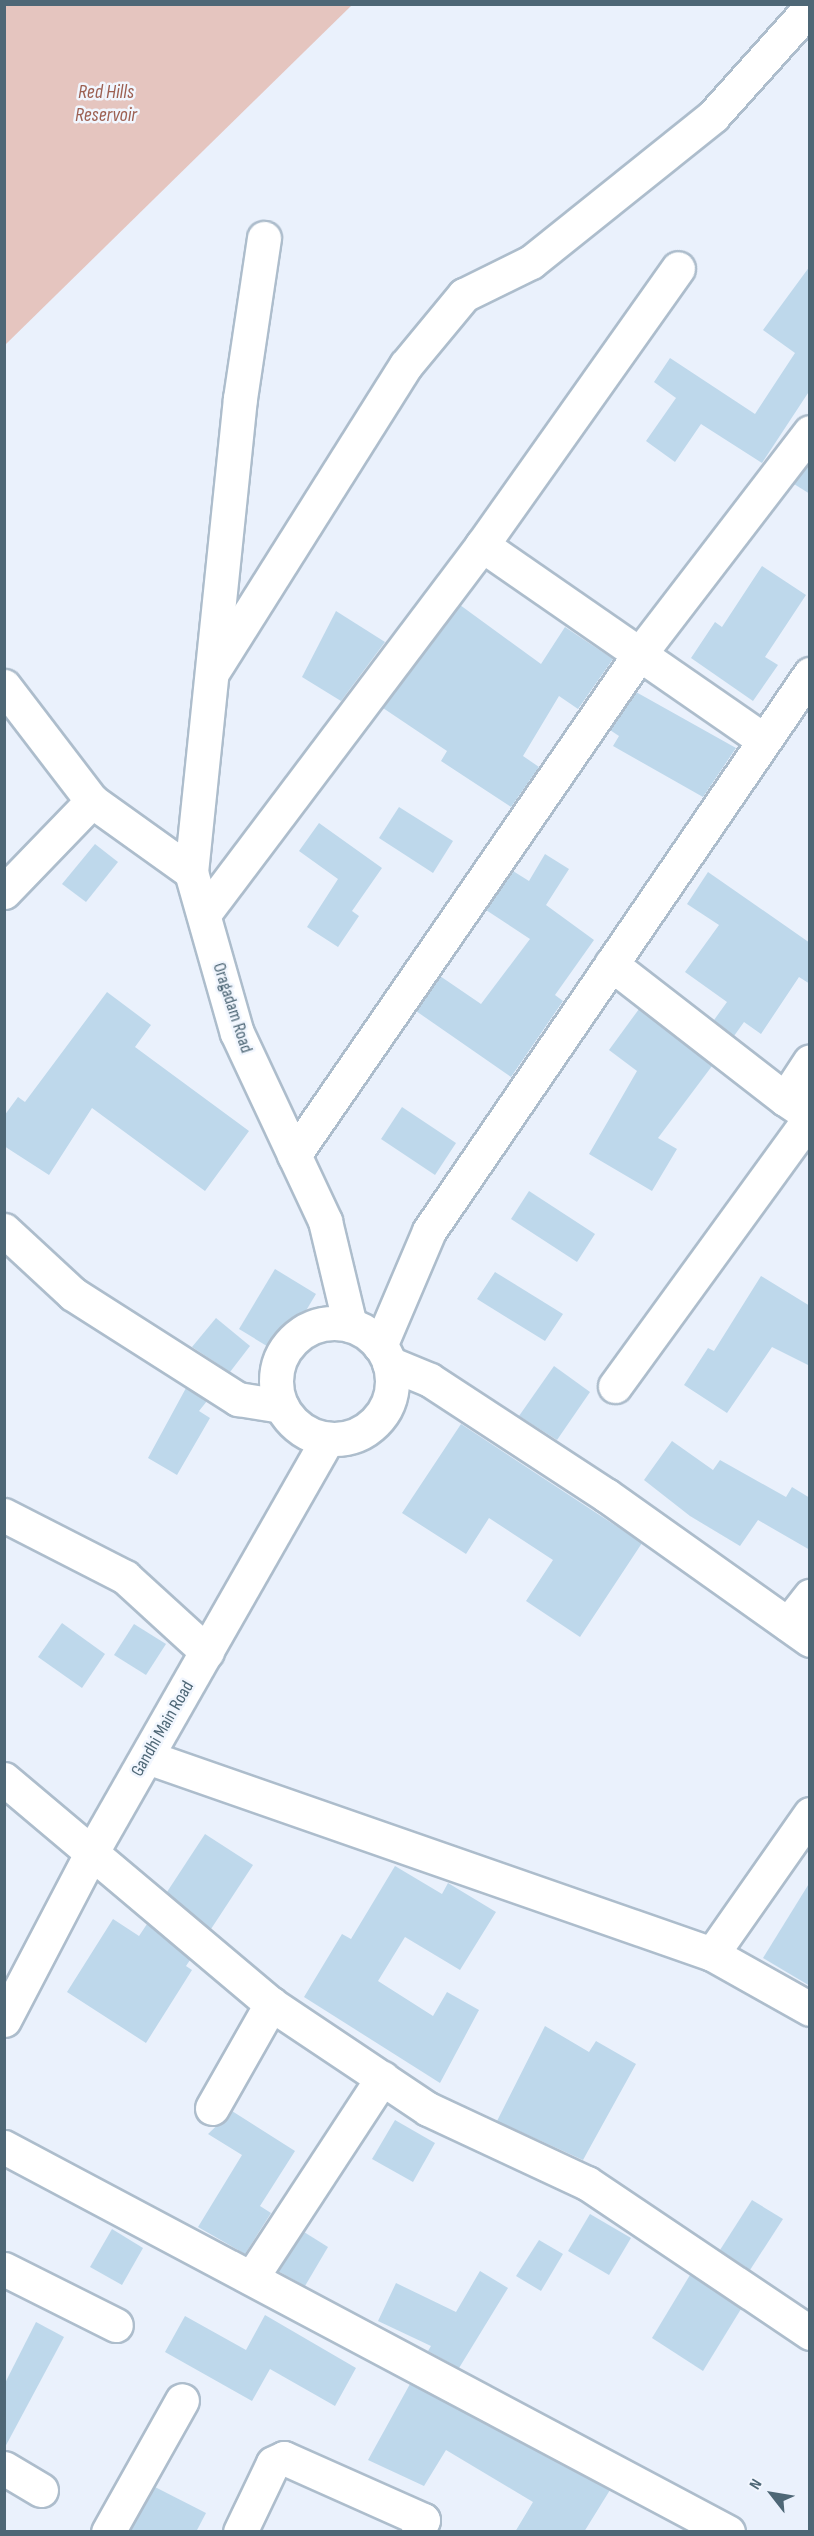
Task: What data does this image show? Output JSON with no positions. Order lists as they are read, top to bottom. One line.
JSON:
{"streets":{"street":["Oragadam Road","Gandhi Main Road"]},"crossings":[["Oragadam Road","Gandhi Main Road"]],"water":["Red Hills Reservoir"],"north":"top left"}
